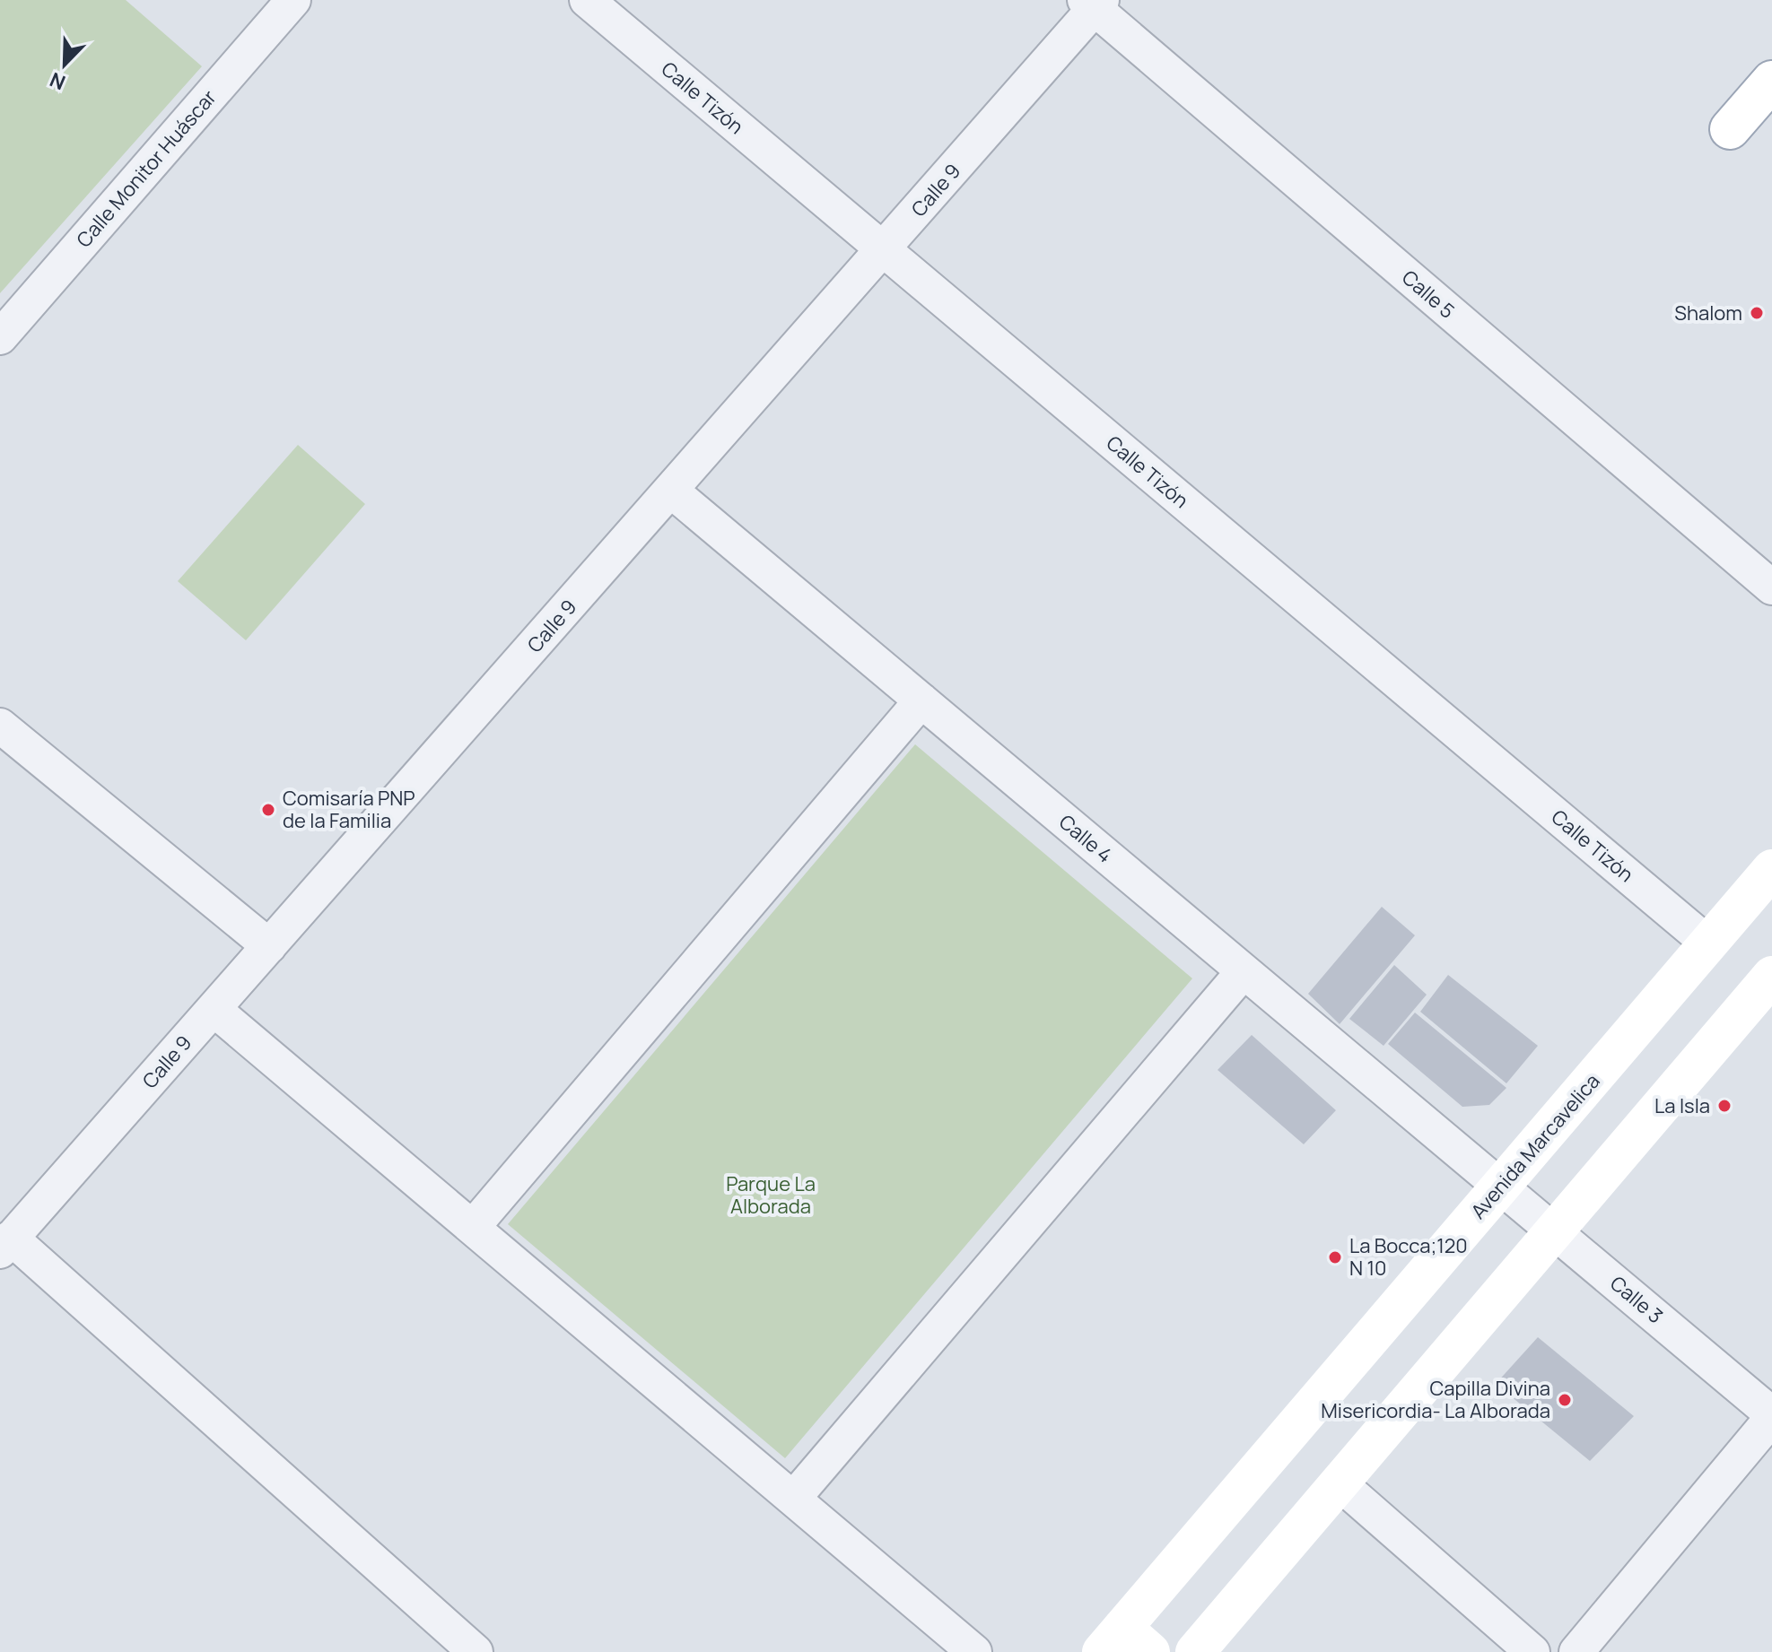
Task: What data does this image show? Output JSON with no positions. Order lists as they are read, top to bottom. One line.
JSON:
{"streets":{"street":["Calle Tizón","Calle Monitor Huáscar","Calle 9","Calle 5","Calle 4","Avenida Marcavelica","Calle 3"]},"crossings":[["Calle Tizón","Calle 9"],["Calle Tizón","Avenida Marcavelica"],["Calle 9","Calle 5"],["Calle 9","Calle 4"],["Calle 4","Avenida Marcavelica"],["Calle 4","Calle 3"],["Avenida Marcavelica","Calle 3"]],"parks":["Parque La Alborada"],"places":["Shalom","Comisaría PNP de la Familia","La Isla","La Bocca;120 N 10","Capilla Divina Misericordia- La Alborada"],"north":"bottom left"}
